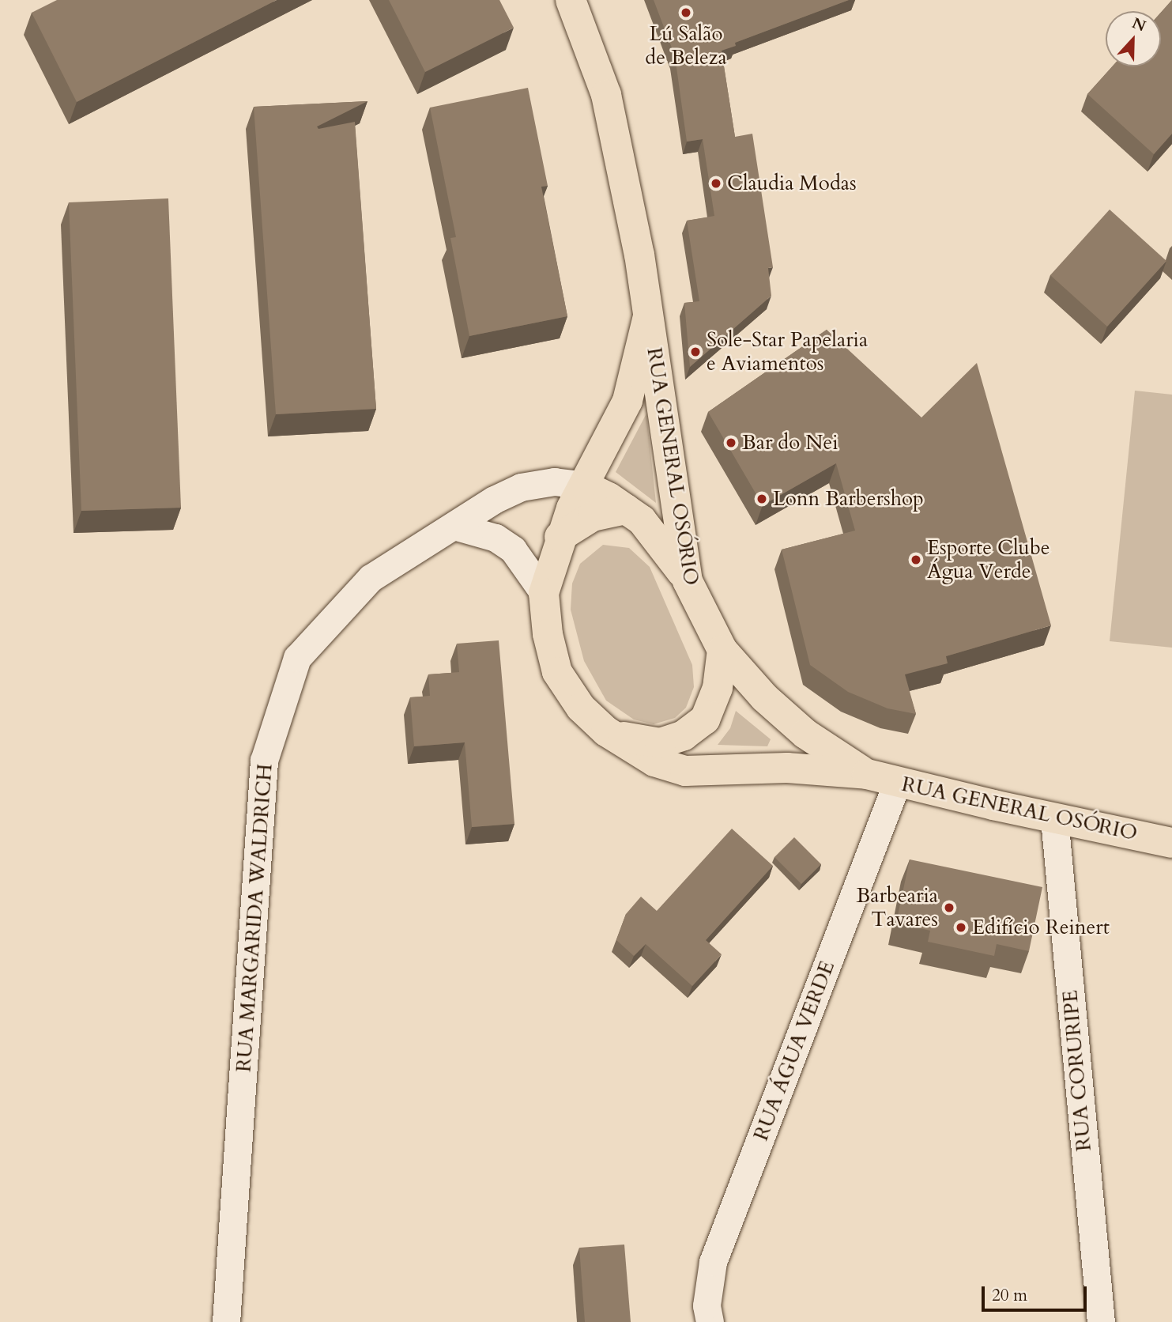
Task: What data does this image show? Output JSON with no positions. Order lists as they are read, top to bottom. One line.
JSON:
{"streets":{"main road":["RUA GENERAL OSÓRIO"],"street":["RUA MARGARIDA WALDRICH","RUA ÁGUA VERDE","RUA CORURIPE"]},"crossings":[["RUA GENERAL OSÓRIO","RUA MARGARIDA WALDRICH"],["RUA GENERAL OSÓRIO","RUA ÁGUA VERDE"],["RUA GENERAL OSÓRIO","RUA CORURIPE"]],"places":["Lú Salão de Beleza","Claudia Modas","Sole-Star Papelaria e Aviamentos","Bar do Nei","Lonn Barbershop","Esporte Clube Água Verde","Barbearia Tavares","Edifício Reinert"],"scale_bar":"20 m","north":"top"}
